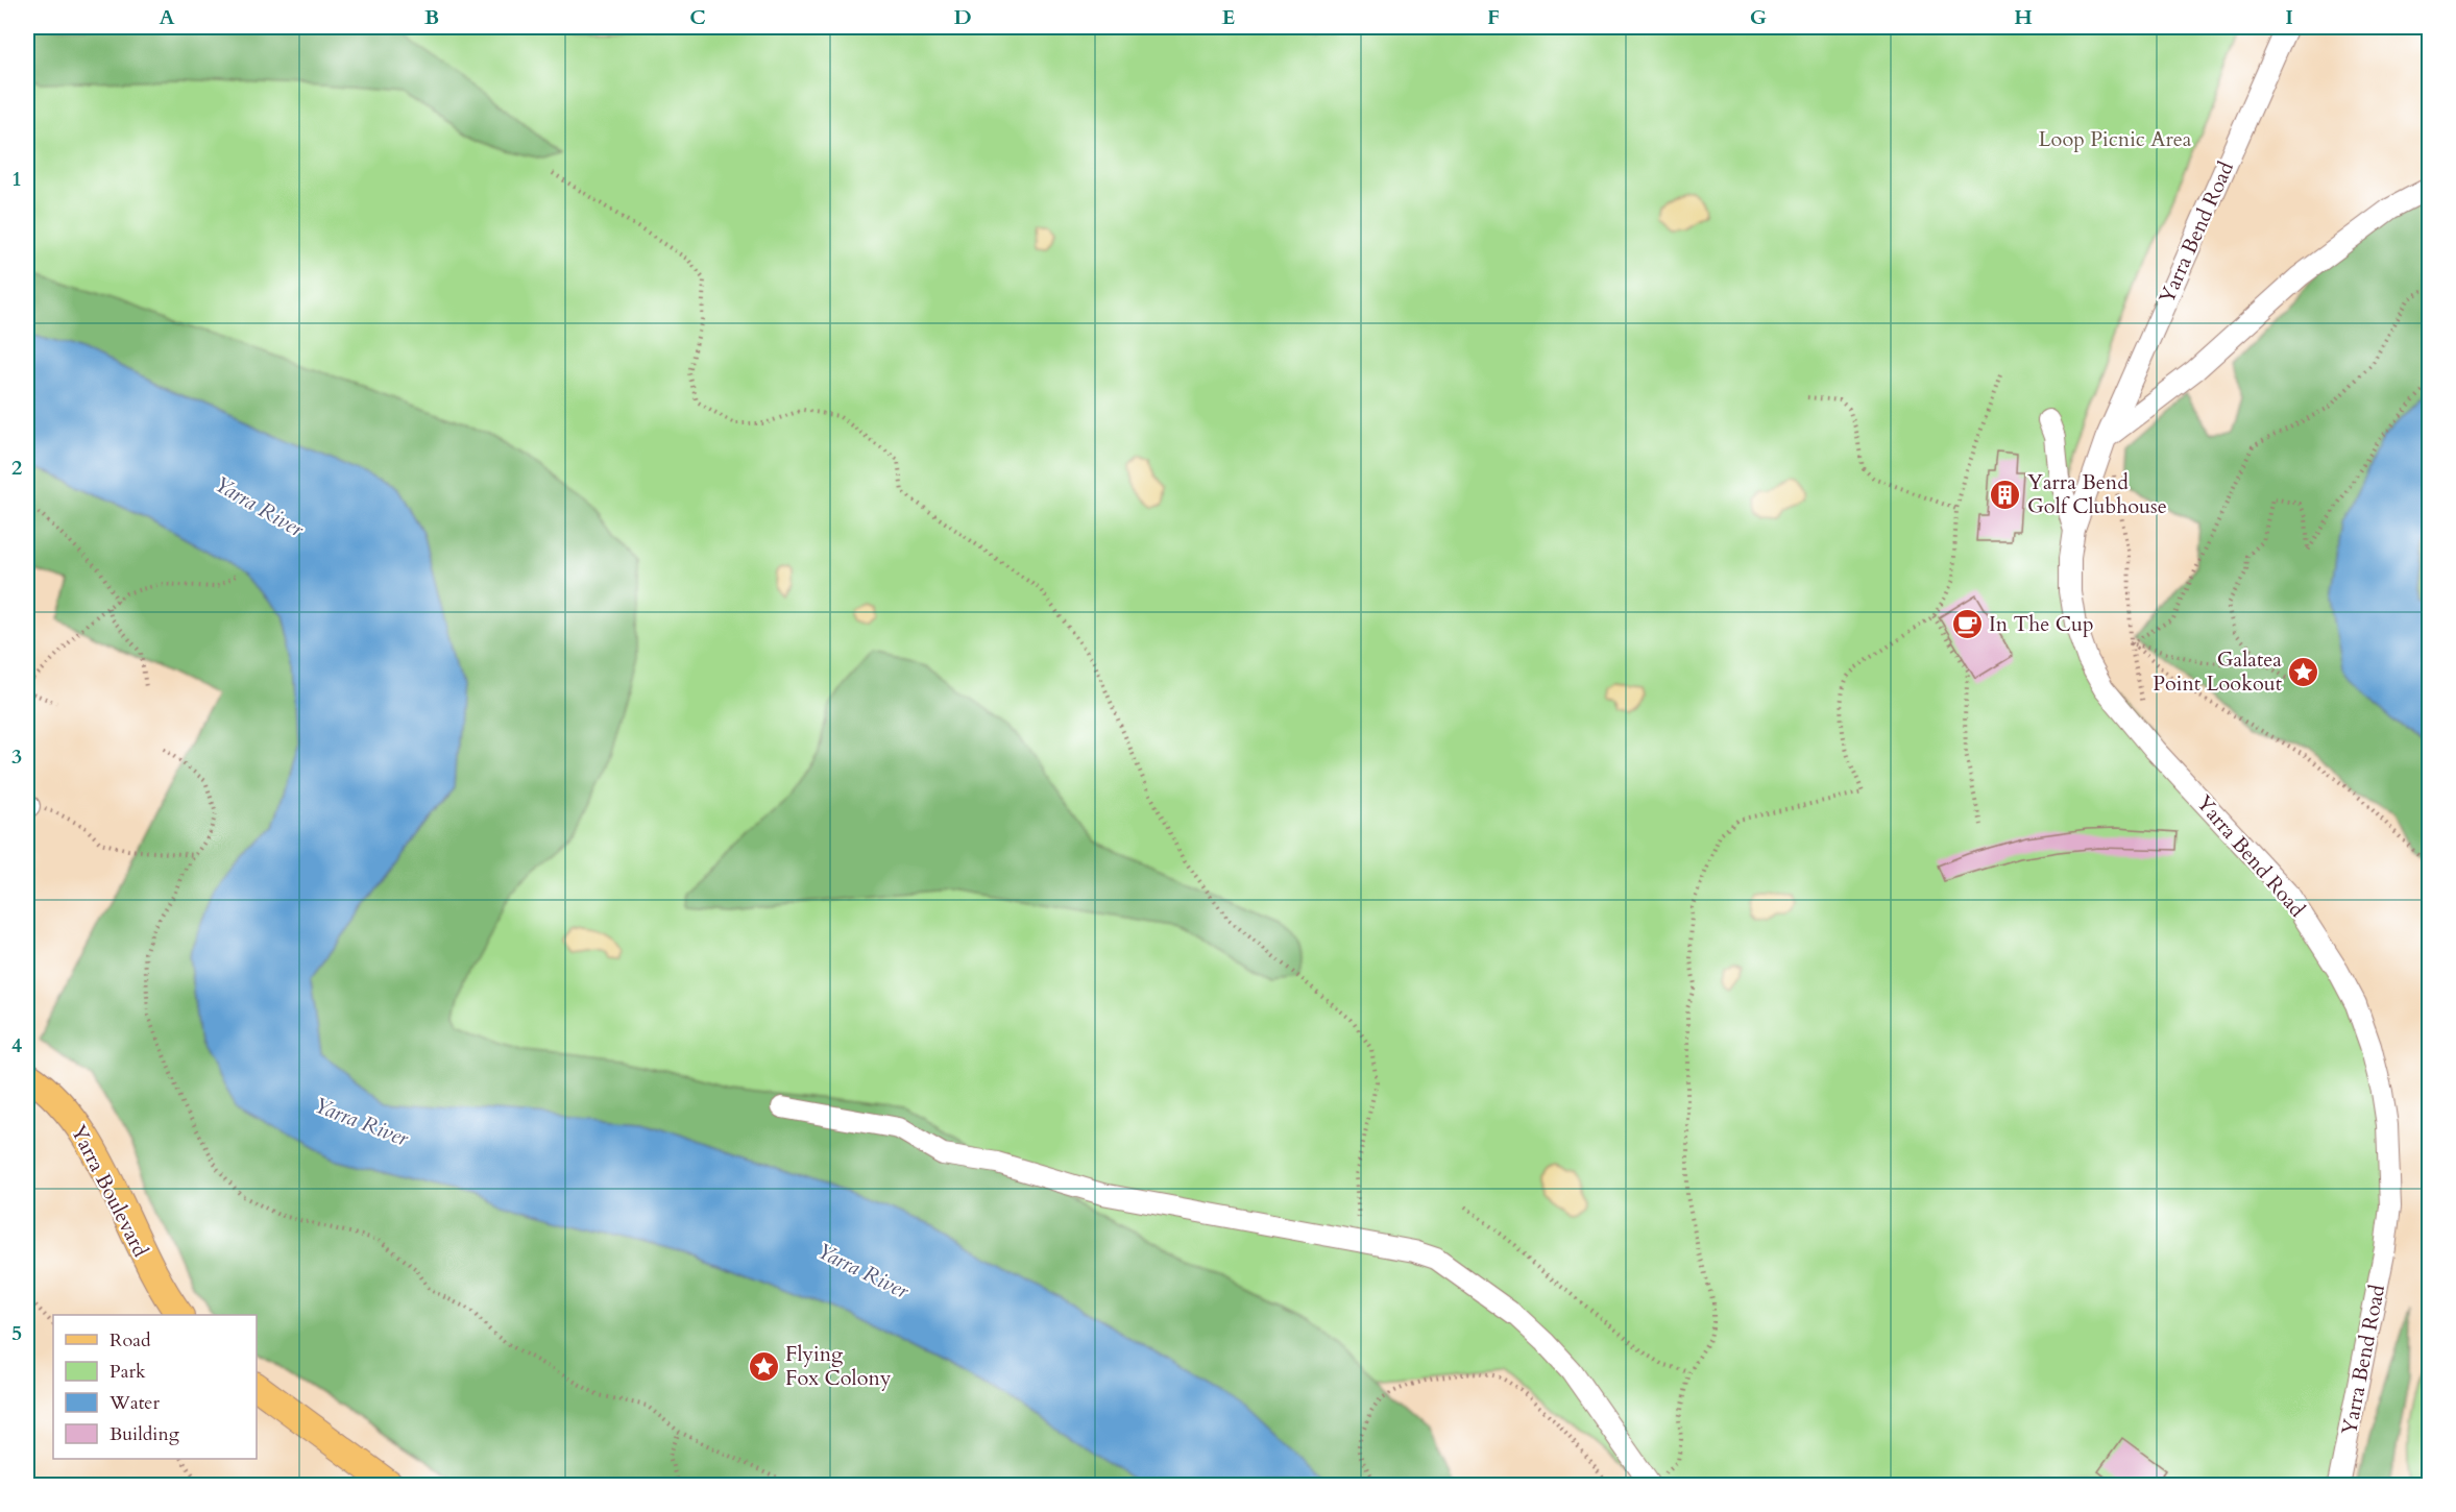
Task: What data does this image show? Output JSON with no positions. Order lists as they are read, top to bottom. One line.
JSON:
{"streets":{"main road":["Yarra Boulevard"],"street":["Yarra Bend Road"]},"water":["Yarra River"],"parks":["Loop Picnic Area"],"places":{"building":["Yarra Bend Golf Clubhouse"],"cafe":["In The Cup"],"place":["Galatea Point Lookout","Flying Fox Colony"]},"legend":["Road","Park","Water","Building"],"grid":{"columns":["A","B","C","D","E","F","G","H","I"],"rows":["1","2","3","4","5"]}}
